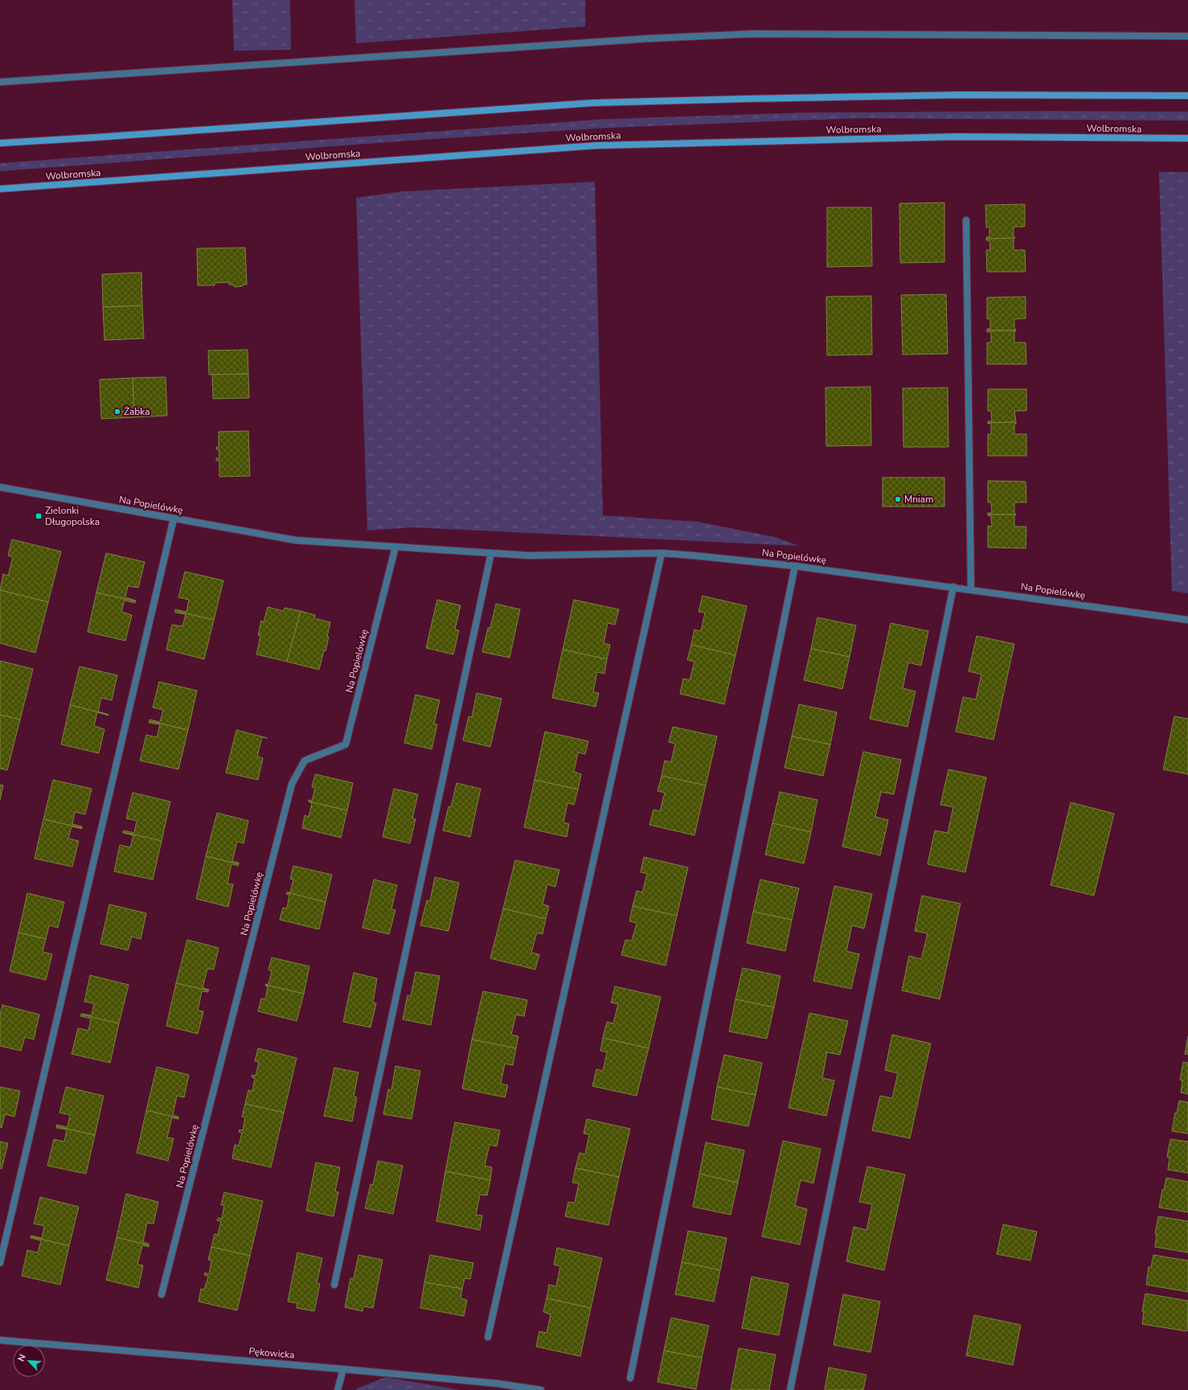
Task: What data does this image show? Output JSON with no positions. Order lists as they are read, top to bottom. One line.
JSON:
{"streets":{"main road":["Wolbromska"],"street":["Na Popielówkę","Pękowicka"]},"places":{"other":["Żabka","Mniam"],"transit":["Zielonki Długopolska"]},"north":"top left"}
